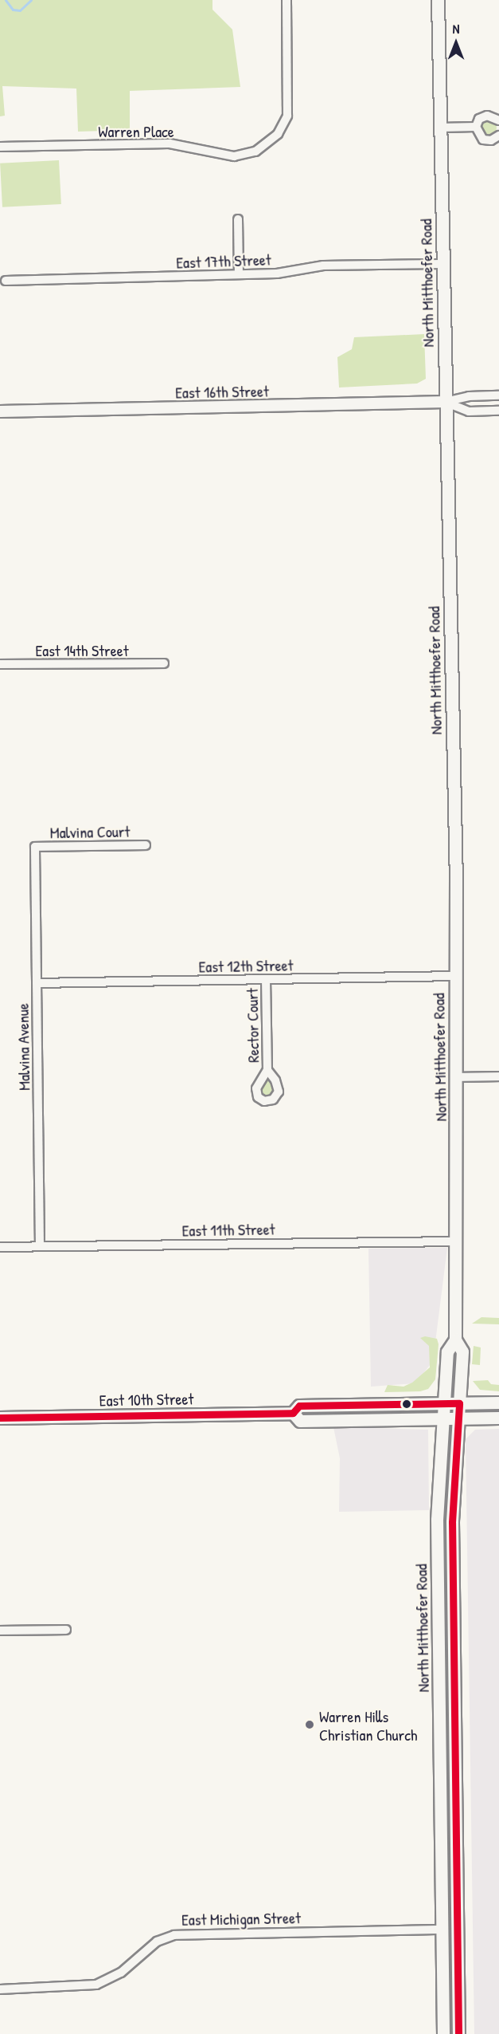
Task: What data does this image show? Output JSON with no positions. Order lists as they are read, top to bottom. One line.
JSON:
{"streets":{"main road":["North Mitthoefer Road","East 10th Street"],"street":["Warren Place","East 17th Street","East 16th Street","East 14th Street","Malvina Court","East 12th Street","Rector Court","Malvina Avenue","East 11th Street","East Michigan Street"]},"crossings":[["East 17th Street","North Mitthoefer Road"],["North Mitthoefer Road","East 16th Street"],["North Mitthoefer Road","East 12th Street"],["North Mitthoefer Road","East 11th Street"],["North Mitthoefer Road","East 10th Street"],["North Mitthoefer Road","East Michigan Street"],["Malvina Court","Malvina Avenue"],["East 12th Street","Rector Court"],["East 12th Street","Malvina Avenue"],["Malvina Avenue","East 11th Street"]],"places":["Warren Hills Christian Church"],"north":"top"}
